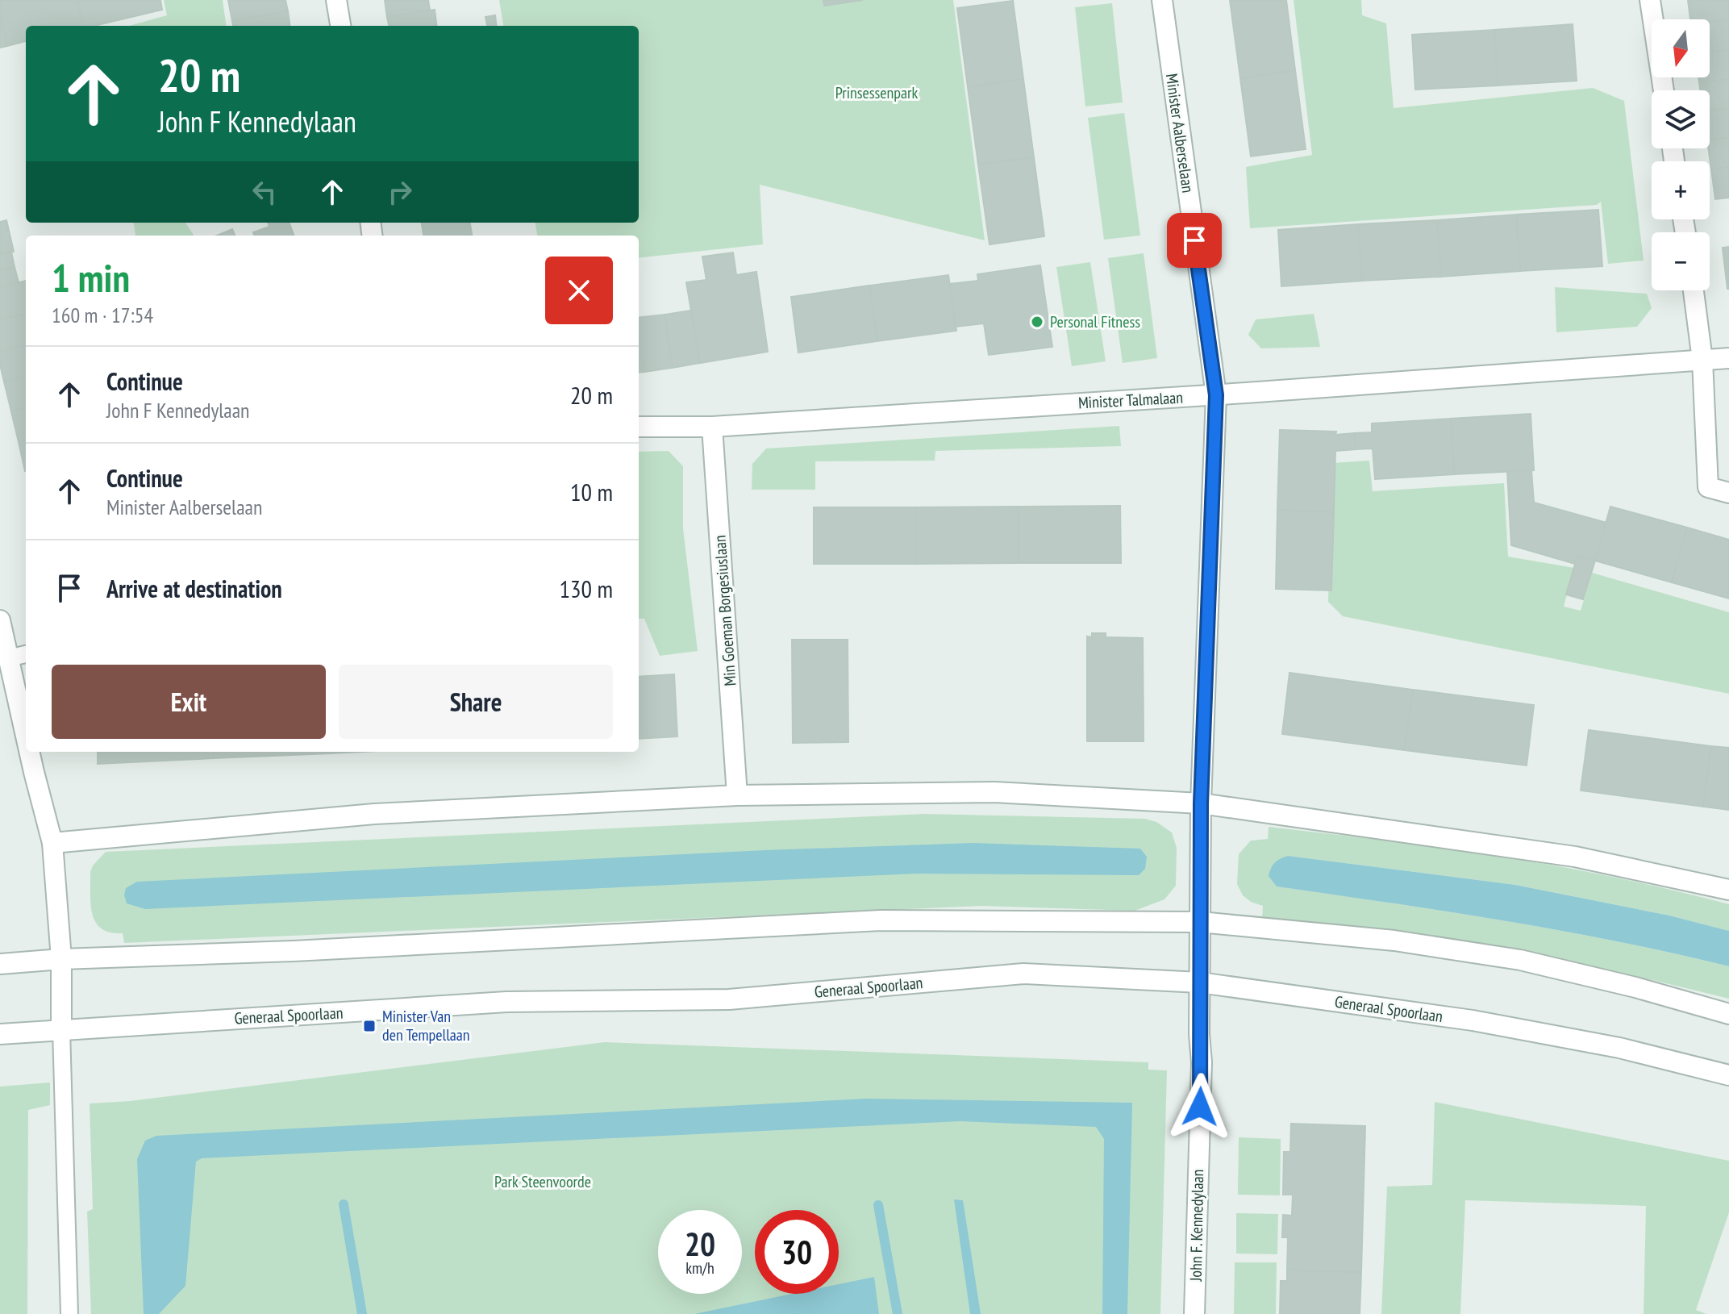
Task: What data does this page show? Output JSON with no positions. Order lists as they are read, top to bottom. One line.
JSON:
{"streets":{"street":["Minister Aalberselaan","Minister Talmalaan","Min Goeman Borgesiuslaan","Generaal Spoorlaan","John F. Kennedylaan"]},"crossings":[["Minister Aalberselaan","Minister Talmalaan"],["Minister Aalberselaan","John F. Kennedylaan"],["Minister Talmalaan","Min Goeman Borgesiuslaan"],["Generaal Spoorlaan","John F. Kennedylaan"]],"parks":["Prinsessenpark","Park Steenvoorde"],"places":{"other":["Personal Fitness"],"transit":["Minister Van den Tempellaan"]},"north":"bottom","page":{"map_buttons":["+","−"],"turn":["20 m","John F Kennedylaan"],"heading":["1 min","160 m · 17:54"],"list":[{"name":"Continue","note":"John F Kennedylaan","value":"20 m"},{"name":"Continue","note":"Minister Aalberselaan","value":"10 m"},{"name":"Arrive at destination","value":"130 m"}],"buttons":["Exit","Share"],"speed":"20 km/h","limit":"30"}}
